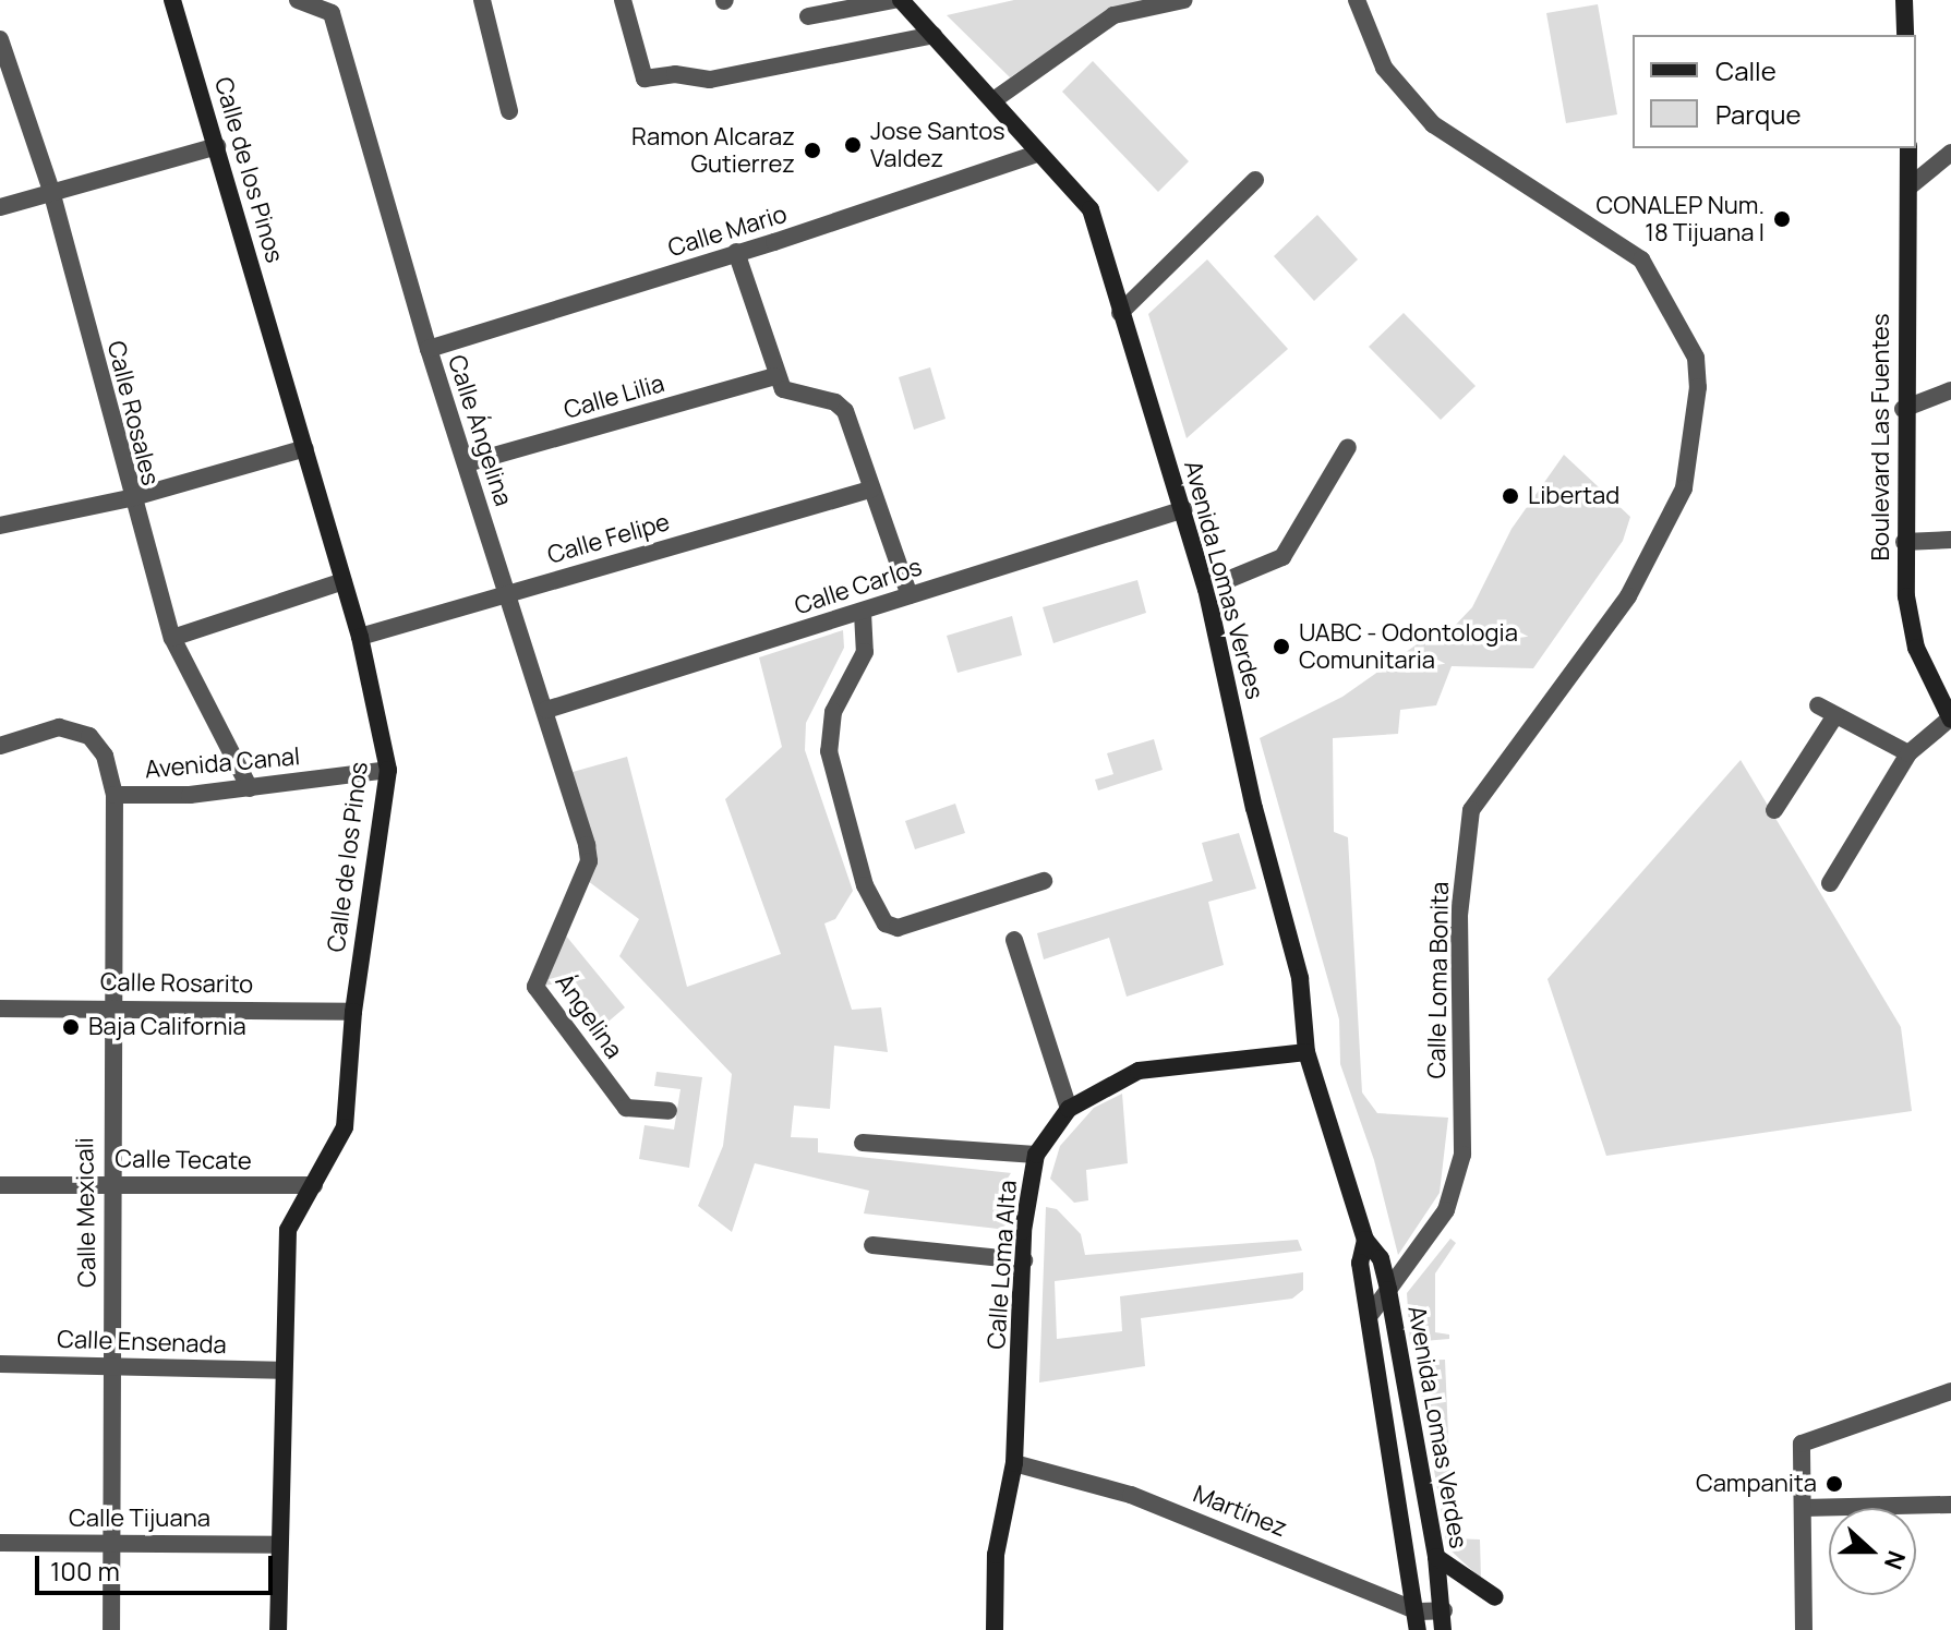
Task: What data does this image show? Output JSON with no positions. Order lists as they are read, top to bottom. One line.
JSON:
{"streets":{"street":["Calle de los Pinos","Calle Mario","Calle Lilia","Calle Rosales","Calle Ángelina","Boulevard Las Fuentes","Calle Felipe","Avenida Lomas Verdes","Calle Carlos","Avenida Canal","Calle Loma Bonita","Calle Rosarito","Ángelina","Calle Tecate","Calle Mexicali","Calle Loma Alta","Calle Ensenada","Martínez","Calle Tijuana"]},"crossings":[["Calle de los Pinos","Calle Felipe"],["Calle de los Pinos","Avenida Canal"],["Calle de los Pinos","Calle Rosarito"],["Calle de los Pinos","Calle Tecate"],["Calle de los Pinos","Calle Ensenada"],["Calle de los Pinos","Calle Tijuana"],["Calle Mario","Calle Ángelina"],["Calle Mario","Avenida Lomas Verdes"],["Calle Lilia","Calle Ángelina"],["Calle Rosales","Avenida Canal"],["Calle Ángelina","Calle Felipe"],["Calle Ángelina","Calle Carlos"],["Calle Ángelina","Ángelina"],["Avenida Lomas Verdes","Calle Carlos"],["Avenida Lomas Verdes","Calle Loma Bonita"],["Avenida Lomas Verdes","Calle Loma Alta"],["Avenida Lomas Verdes","Martínez"],["Avenida Canal","Calle Mexicali"],["Calle Rosarito","Calle Mexicali"],["Calle Tecate","Calle Mexicali"],["Calle Mexicali","Calle Ensenada"],["Calle Mexicali","Calle Tijuana"],["Calle Loma Alta","Martínez"]],"places":["Jose Santos Valdez","Ramon Alcaraz Gutierrez","CONALEP Num. 18 Tijuana I","Libertad","UABC - Odontologia Comunitaria","Baja California","Campanita"],"legend":["Calle","Parque"],"scale_bar":"100 m","north":"right"}
